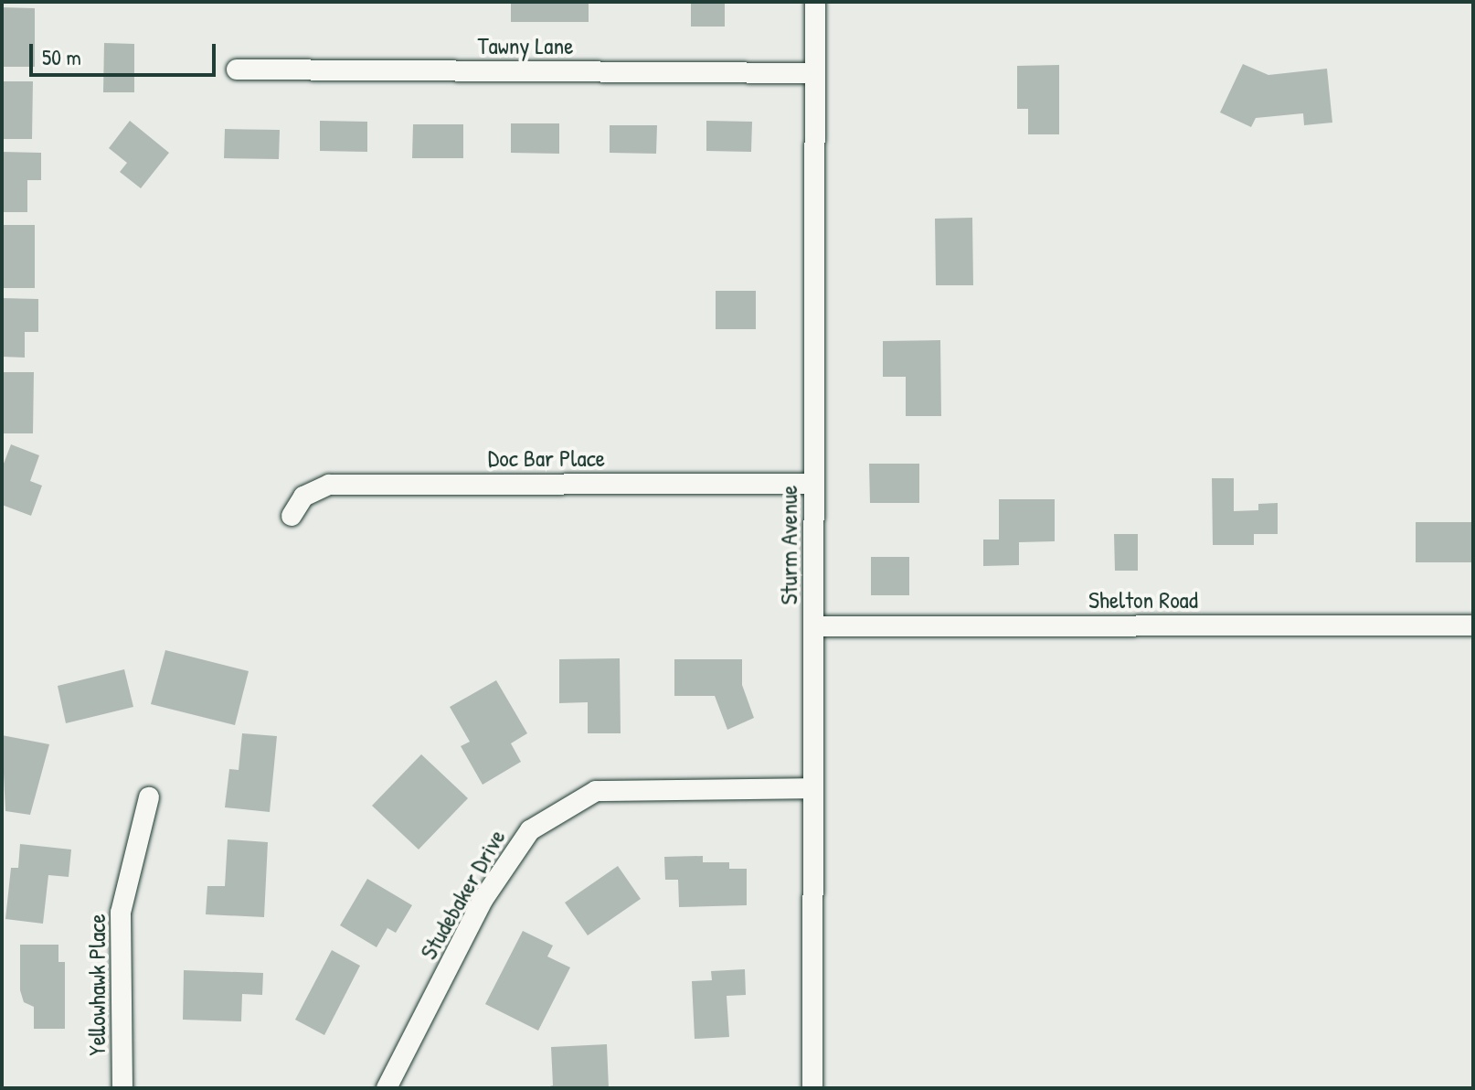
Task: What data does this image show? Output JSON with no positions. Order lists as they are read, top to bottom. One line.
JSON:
{"streets":{"street":["Tawny Lane","Doc Bar Place","Sturm Avenue","Shelton Road","Studebaker Drive","Yellowhawk Place"]},"crossings":[["Tawny Lane","Sturm Avenue"],["Doc Bar Place","Sturm Avenue"],["Sturm Avenue","Shelton Road"],["Sturm Avenue","Studebaker Drive"]],"scale_bar":"50 m"}
